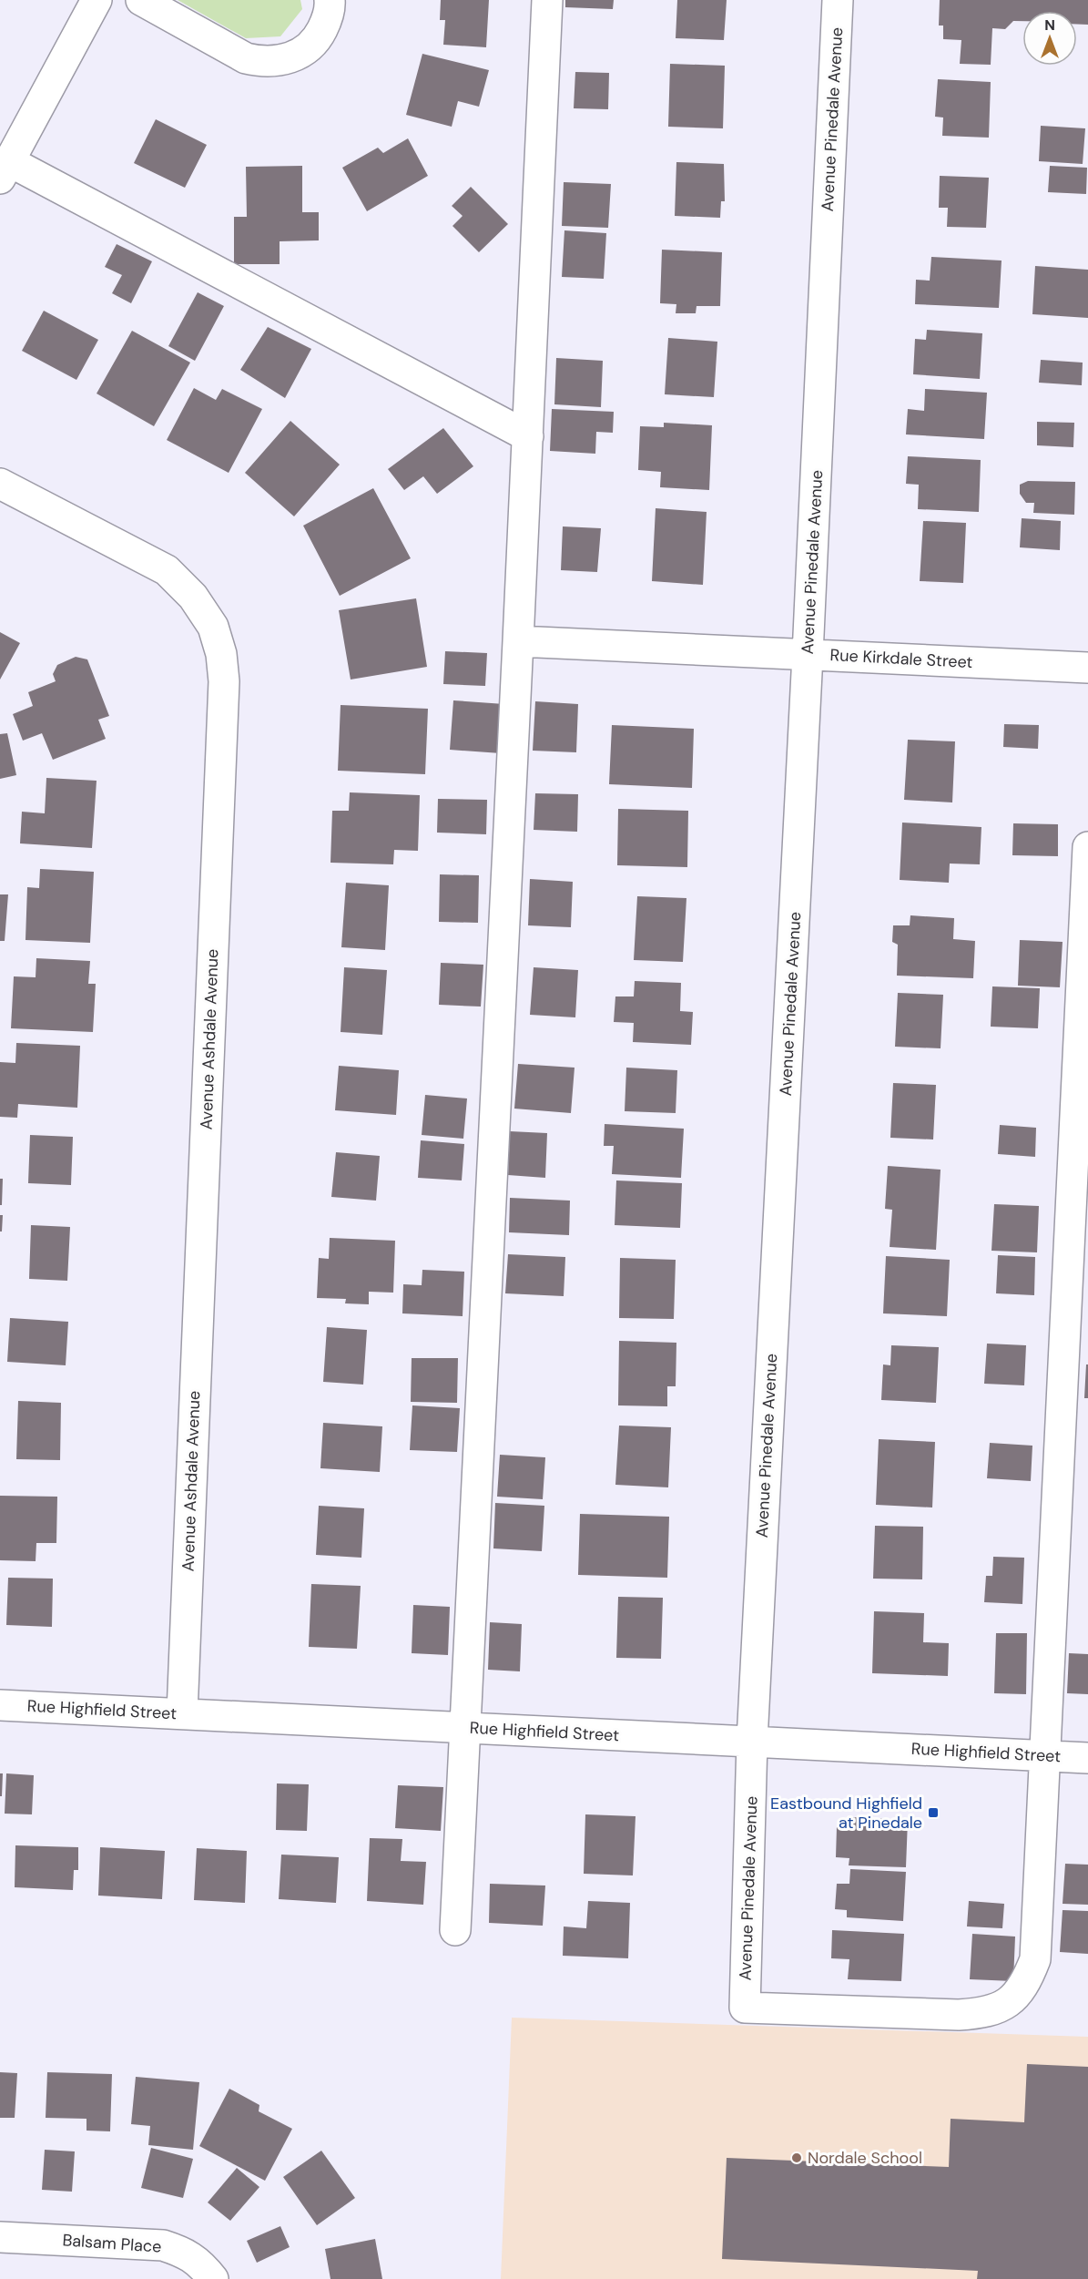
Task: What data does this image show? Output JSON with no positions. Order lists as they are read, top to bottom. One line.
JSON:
{"streets":{"street":["Avenue Pinedale Avenue","Rue Kirkdale Street","Avenue Ashdale Avenue","Rue Highfield Street","Balsam Place"]},"crossings":[["Avenue Pinedale Avenue","Rue Kirkdale Street"],["Avenue Pinedale Avenue","Rue Highfield Street"],["Avenue Ashdale Avenue","Rue Highfield Street"]],"places":{"transit":["Eastbound Highfield at Pinedale"],"other":["Nordale School"]},"north":"top"}
